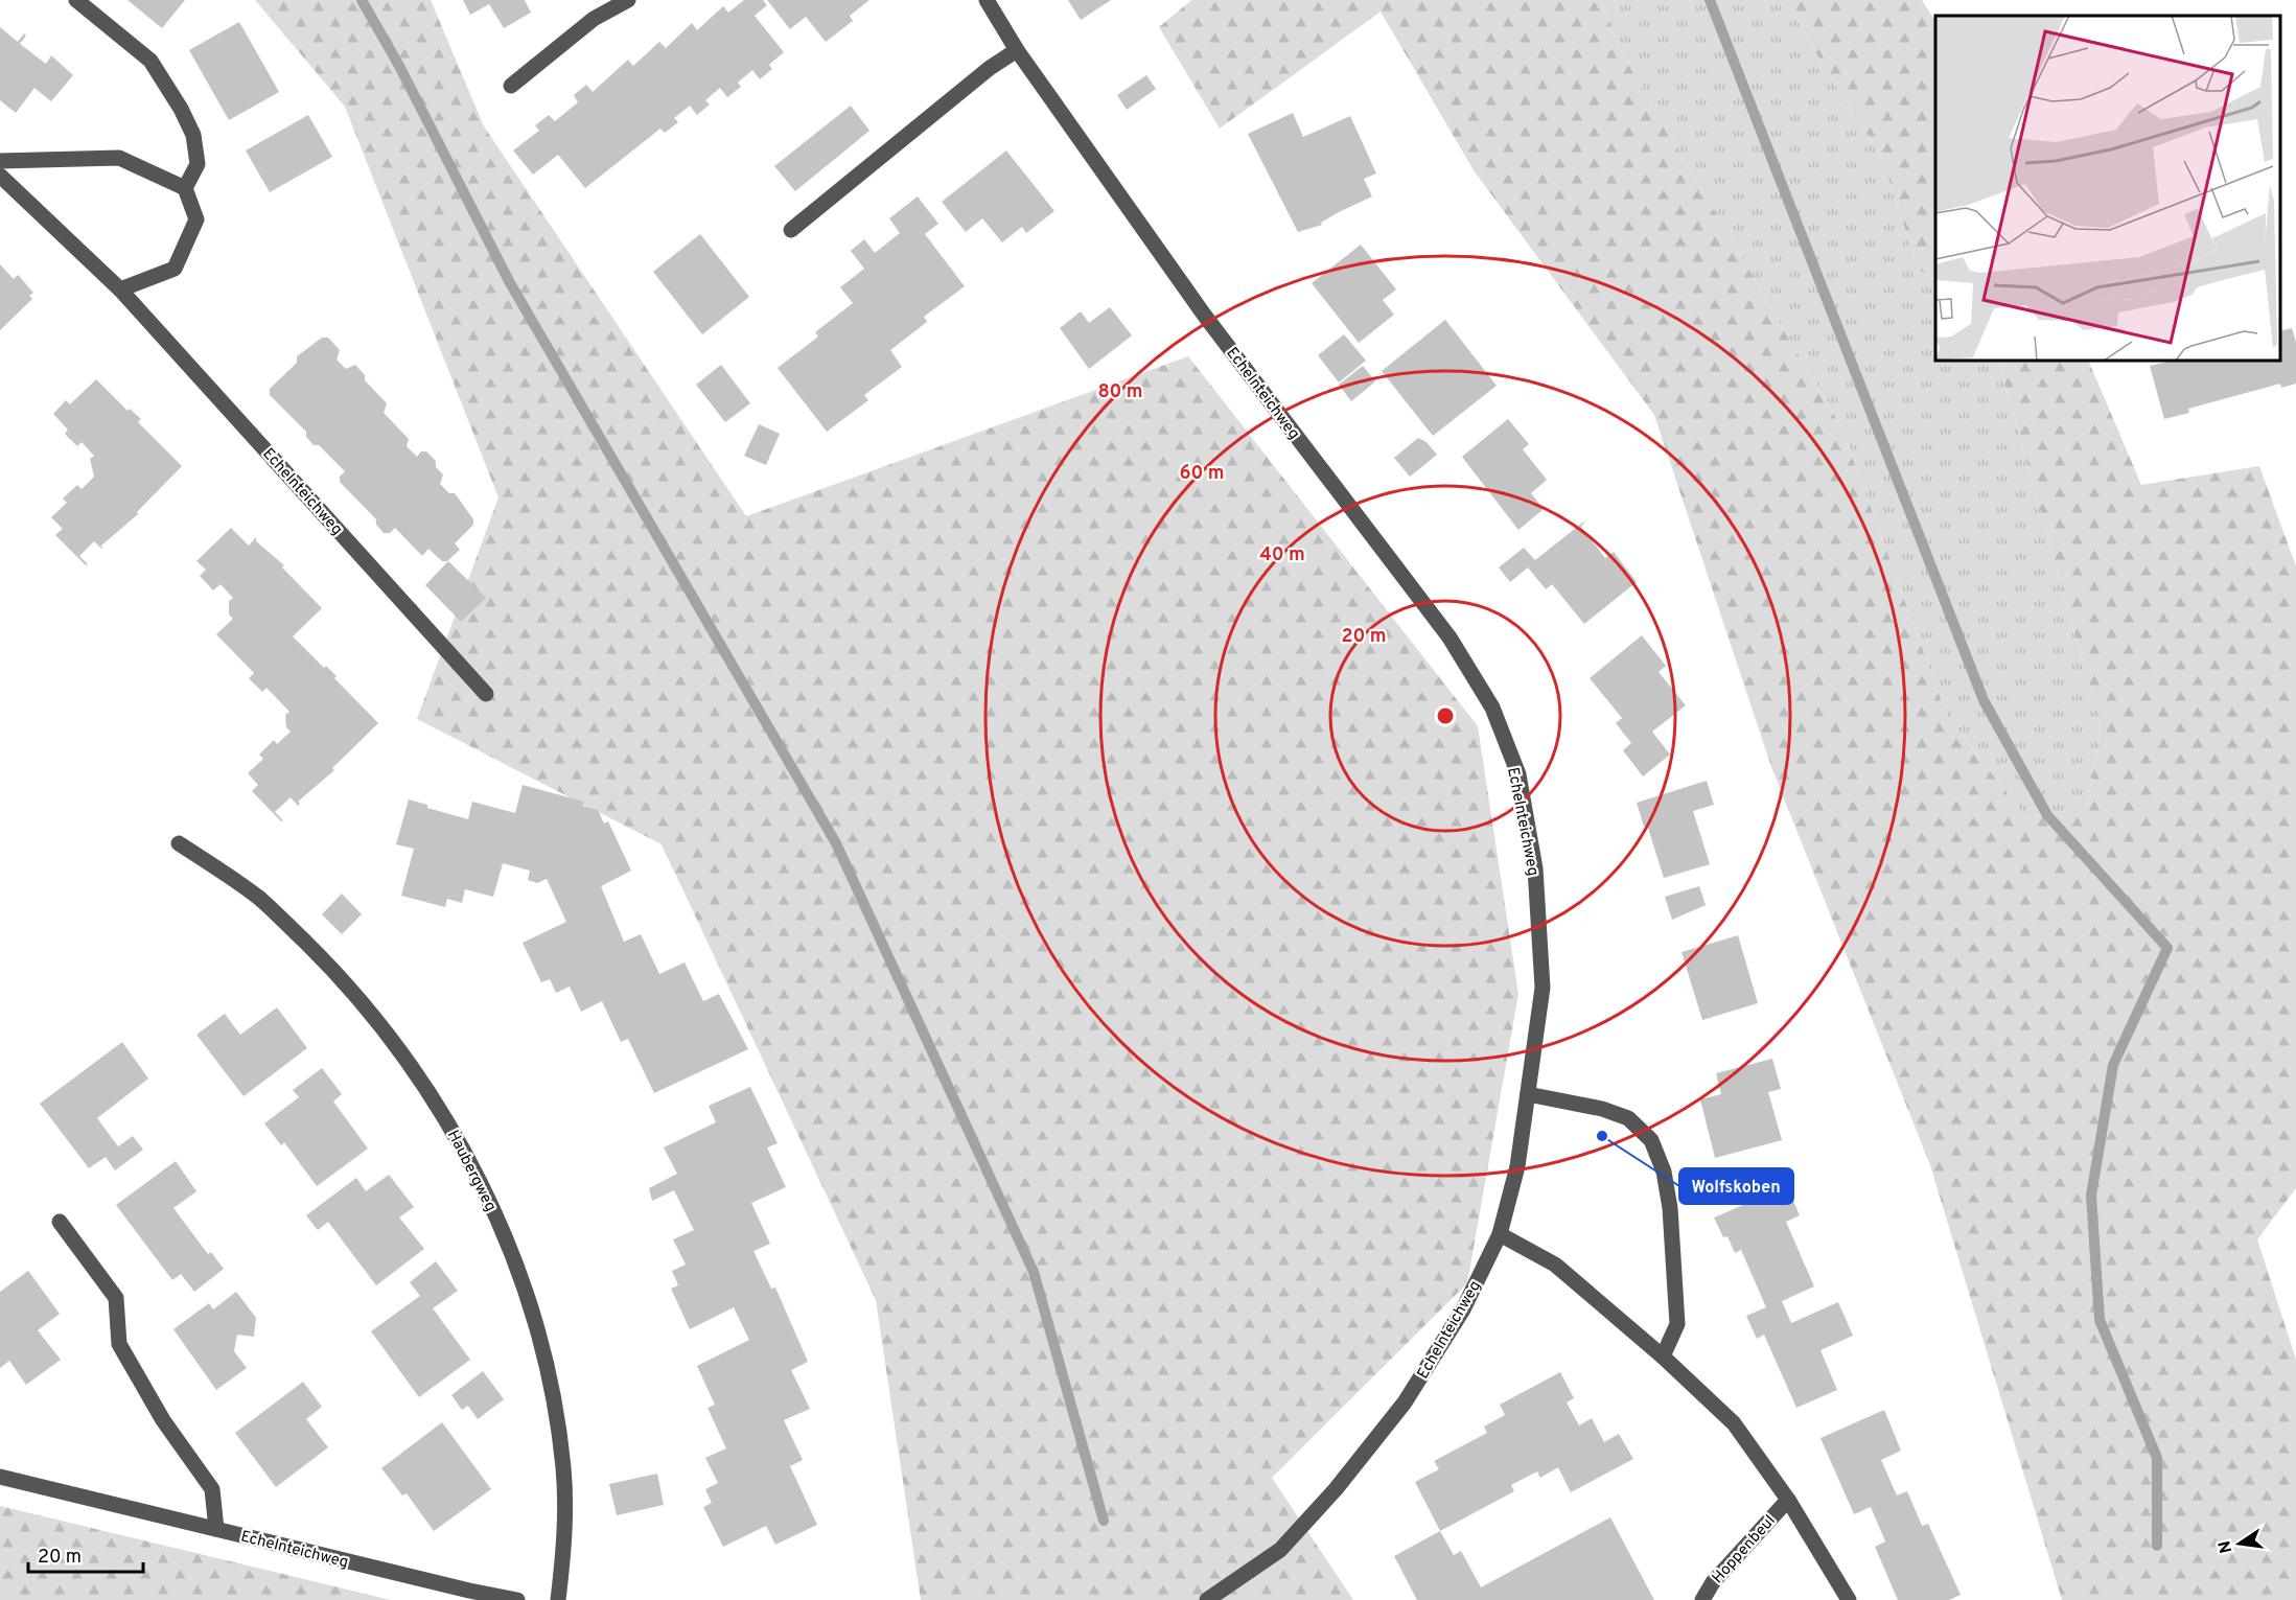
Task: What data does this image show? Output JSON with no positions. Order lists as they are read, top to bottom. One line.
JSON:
{"streets":{"street":["Echelnteichweg","Haubergweg","Hoppenbeul"]},"places":["Wolfskoben"],"scale_bar":"20 m","north":"left","rings":["80 m","60 m","40 m","20 m"]}
